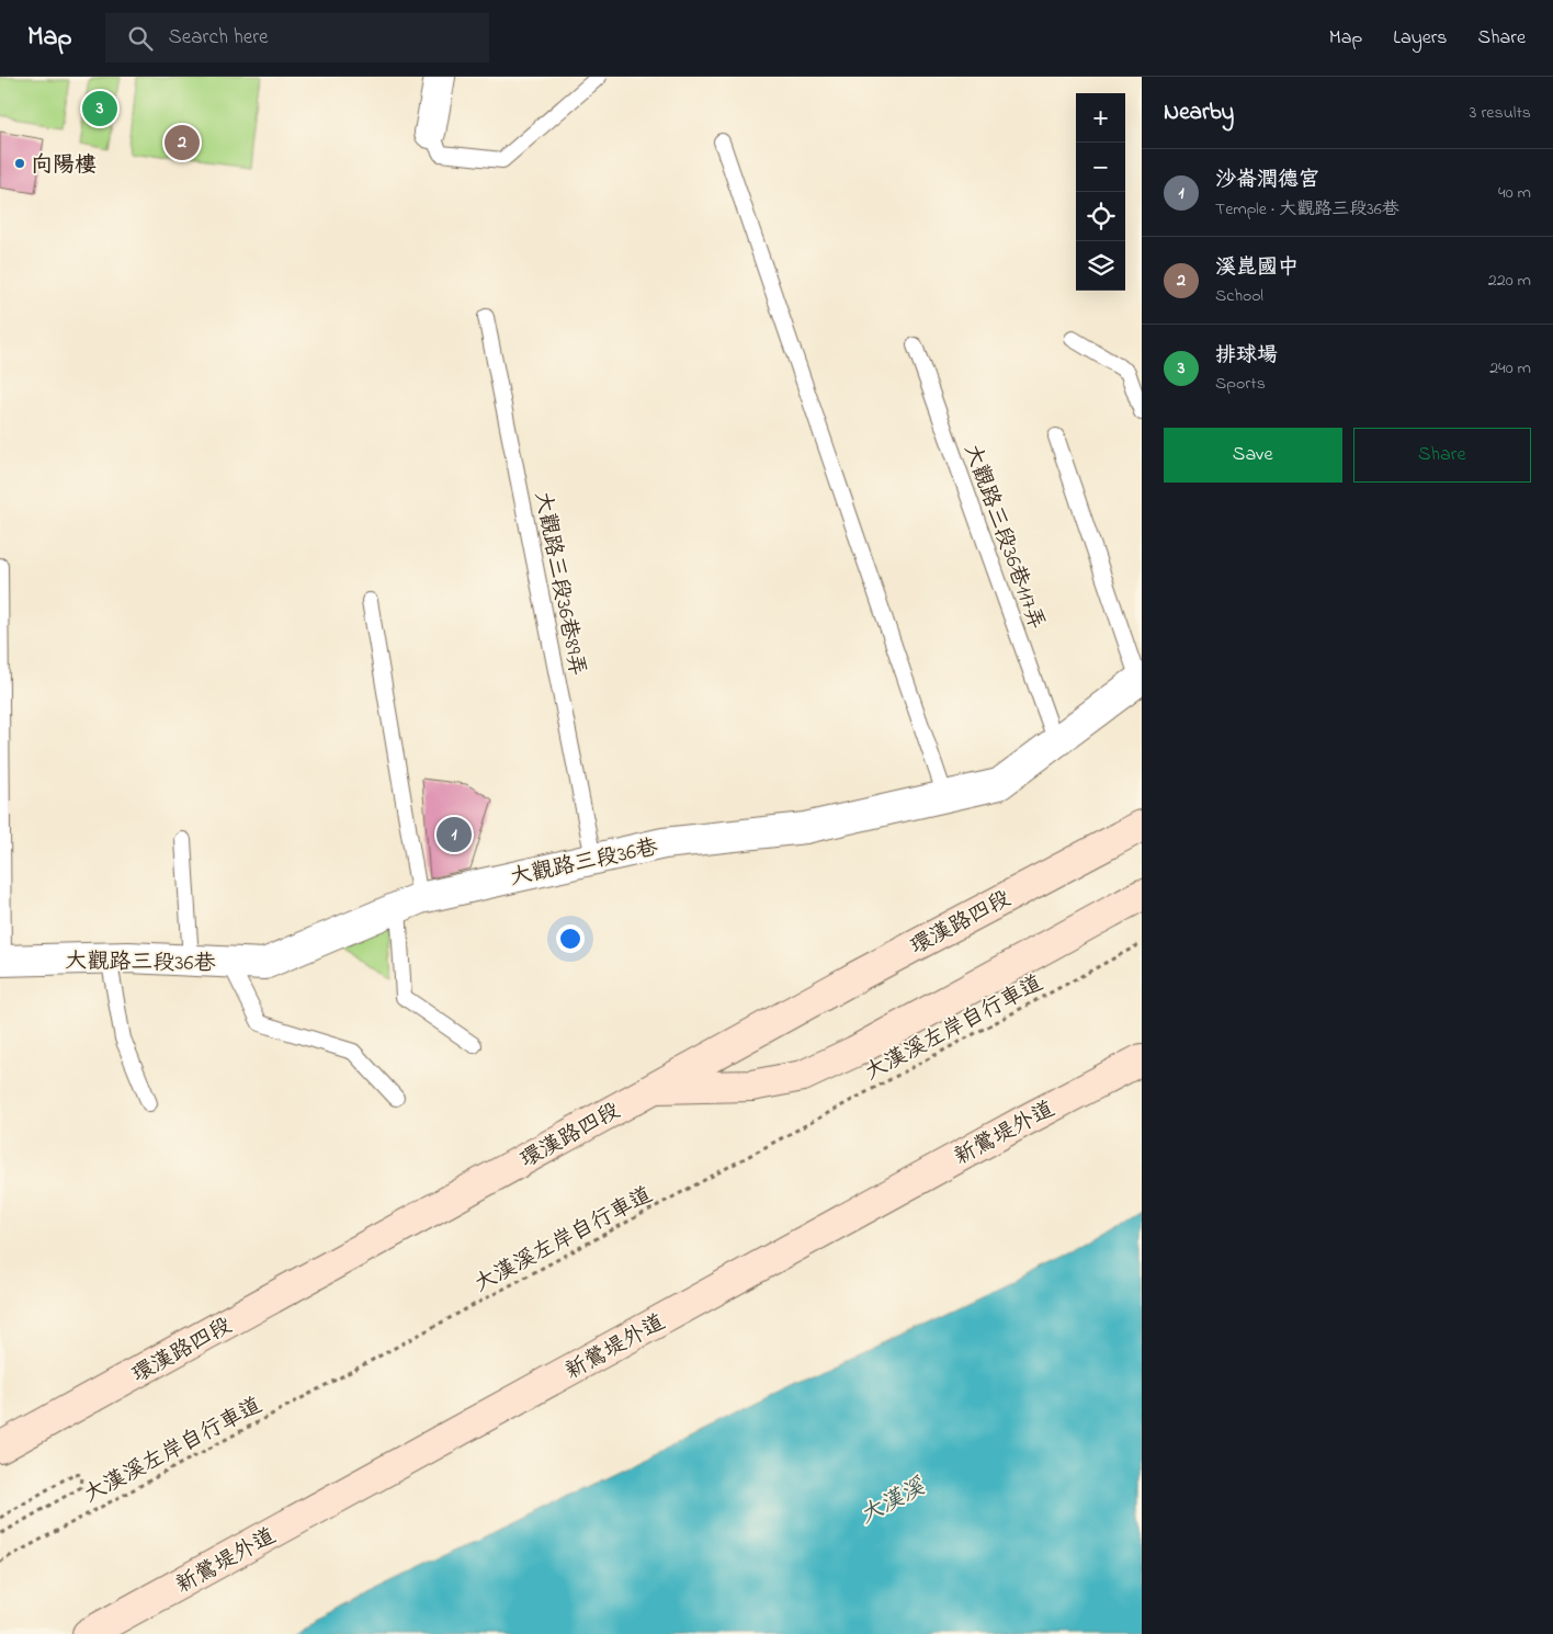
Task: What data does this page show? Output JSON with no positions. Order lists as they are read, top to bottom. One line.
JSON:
{"streets":{"street":["大觀路三段36巷","環漢路四段","新鶯堤外道"],"lane":["大觀路三段36巷117弄","大觀路三段36巷89弄"],"path":["大漢溪左岸自行車道"]},"crossings":[["大觀路三段36巷117弄","大觀路三段36巷"],["大觀路三段36巷89弄","大觀路三段36巷"]],"water":["大漢溪"],"places":["向陽樓"],"page":{"header":"Map","search":"Search here","nav":["Map","Layers","Share"],"heading":["Nearby","3 results"],"pins":["3","2","1"],"map_buttons":["+","−"],"list":[{"mark":"1","name":"沙崙潤德宮","note":"Temple · 大觀路三段36巷","value":"40 m"},{"mark":"2","name":"溪崑國中","note":"School","value":"220 m"},{"mark":"3","name":"排球場","note":"Sports","value":"240 m"}],"buttons":["Save","Share"]}}
